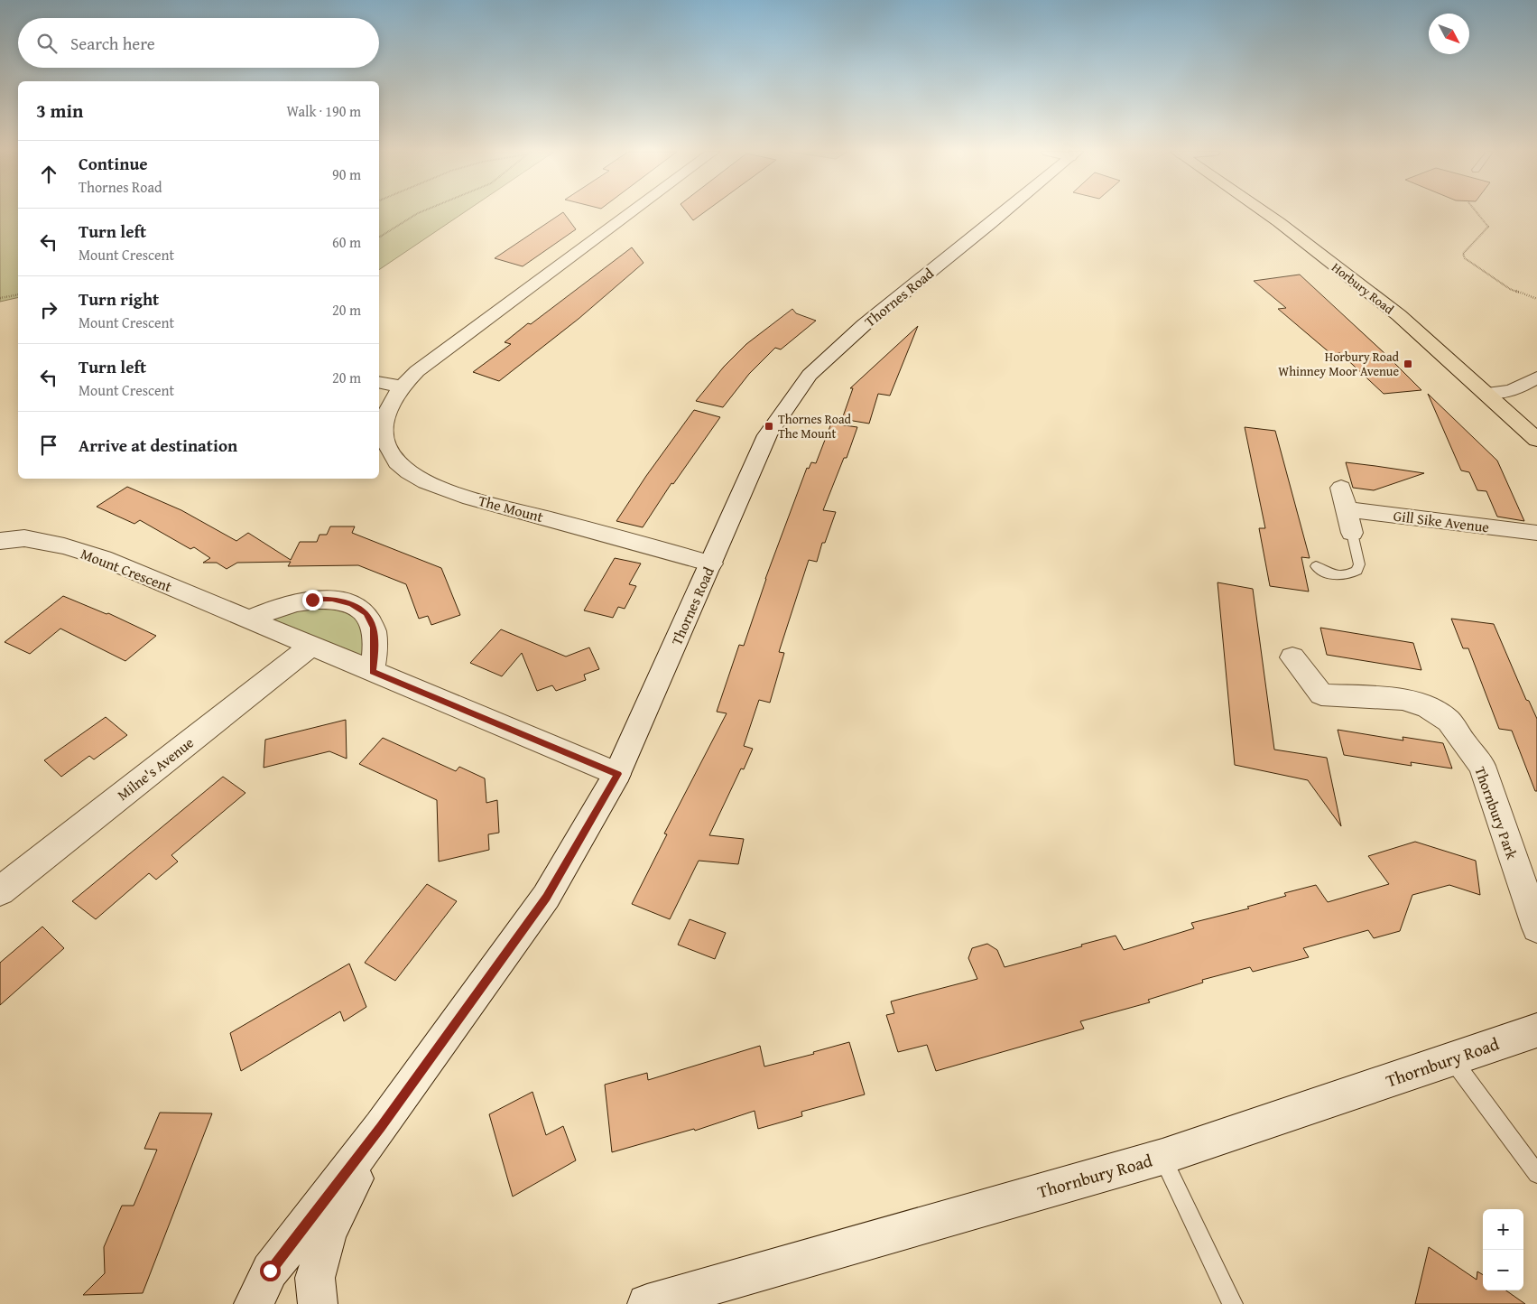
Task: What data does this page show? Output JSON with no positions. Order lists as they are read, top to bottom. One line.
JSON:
{"streets":{"highway":["Horbury Road"],"street":["Thornes Road","The Mount","Gill Sike Avenue","Mount Crescent","Milne's Avenue","Thornbury Park","Thornbury Road"]},"crossings":[["Thornes Road","The Mount"],["Thornes Road","Mount Crescent"],["Mount Crescent","Milne's Avenue"]],"places":{"transit":["Horbury Road Whinney Moor Avenue","Thornes Road The Mount"]},"north":"bottom right","page":{"search":"Search here","heading":["3 min","Walk · 190 m"],"list":[["Continue","Thornes Road","90 m"],["Turn left","Mount Crescent","60 m"],["Turn right","Mount Crescent","20 m"],["Turn left","Mount Crescent","20 m"],"Arrive at destination"],"map_buttons":["+","−"]}}
